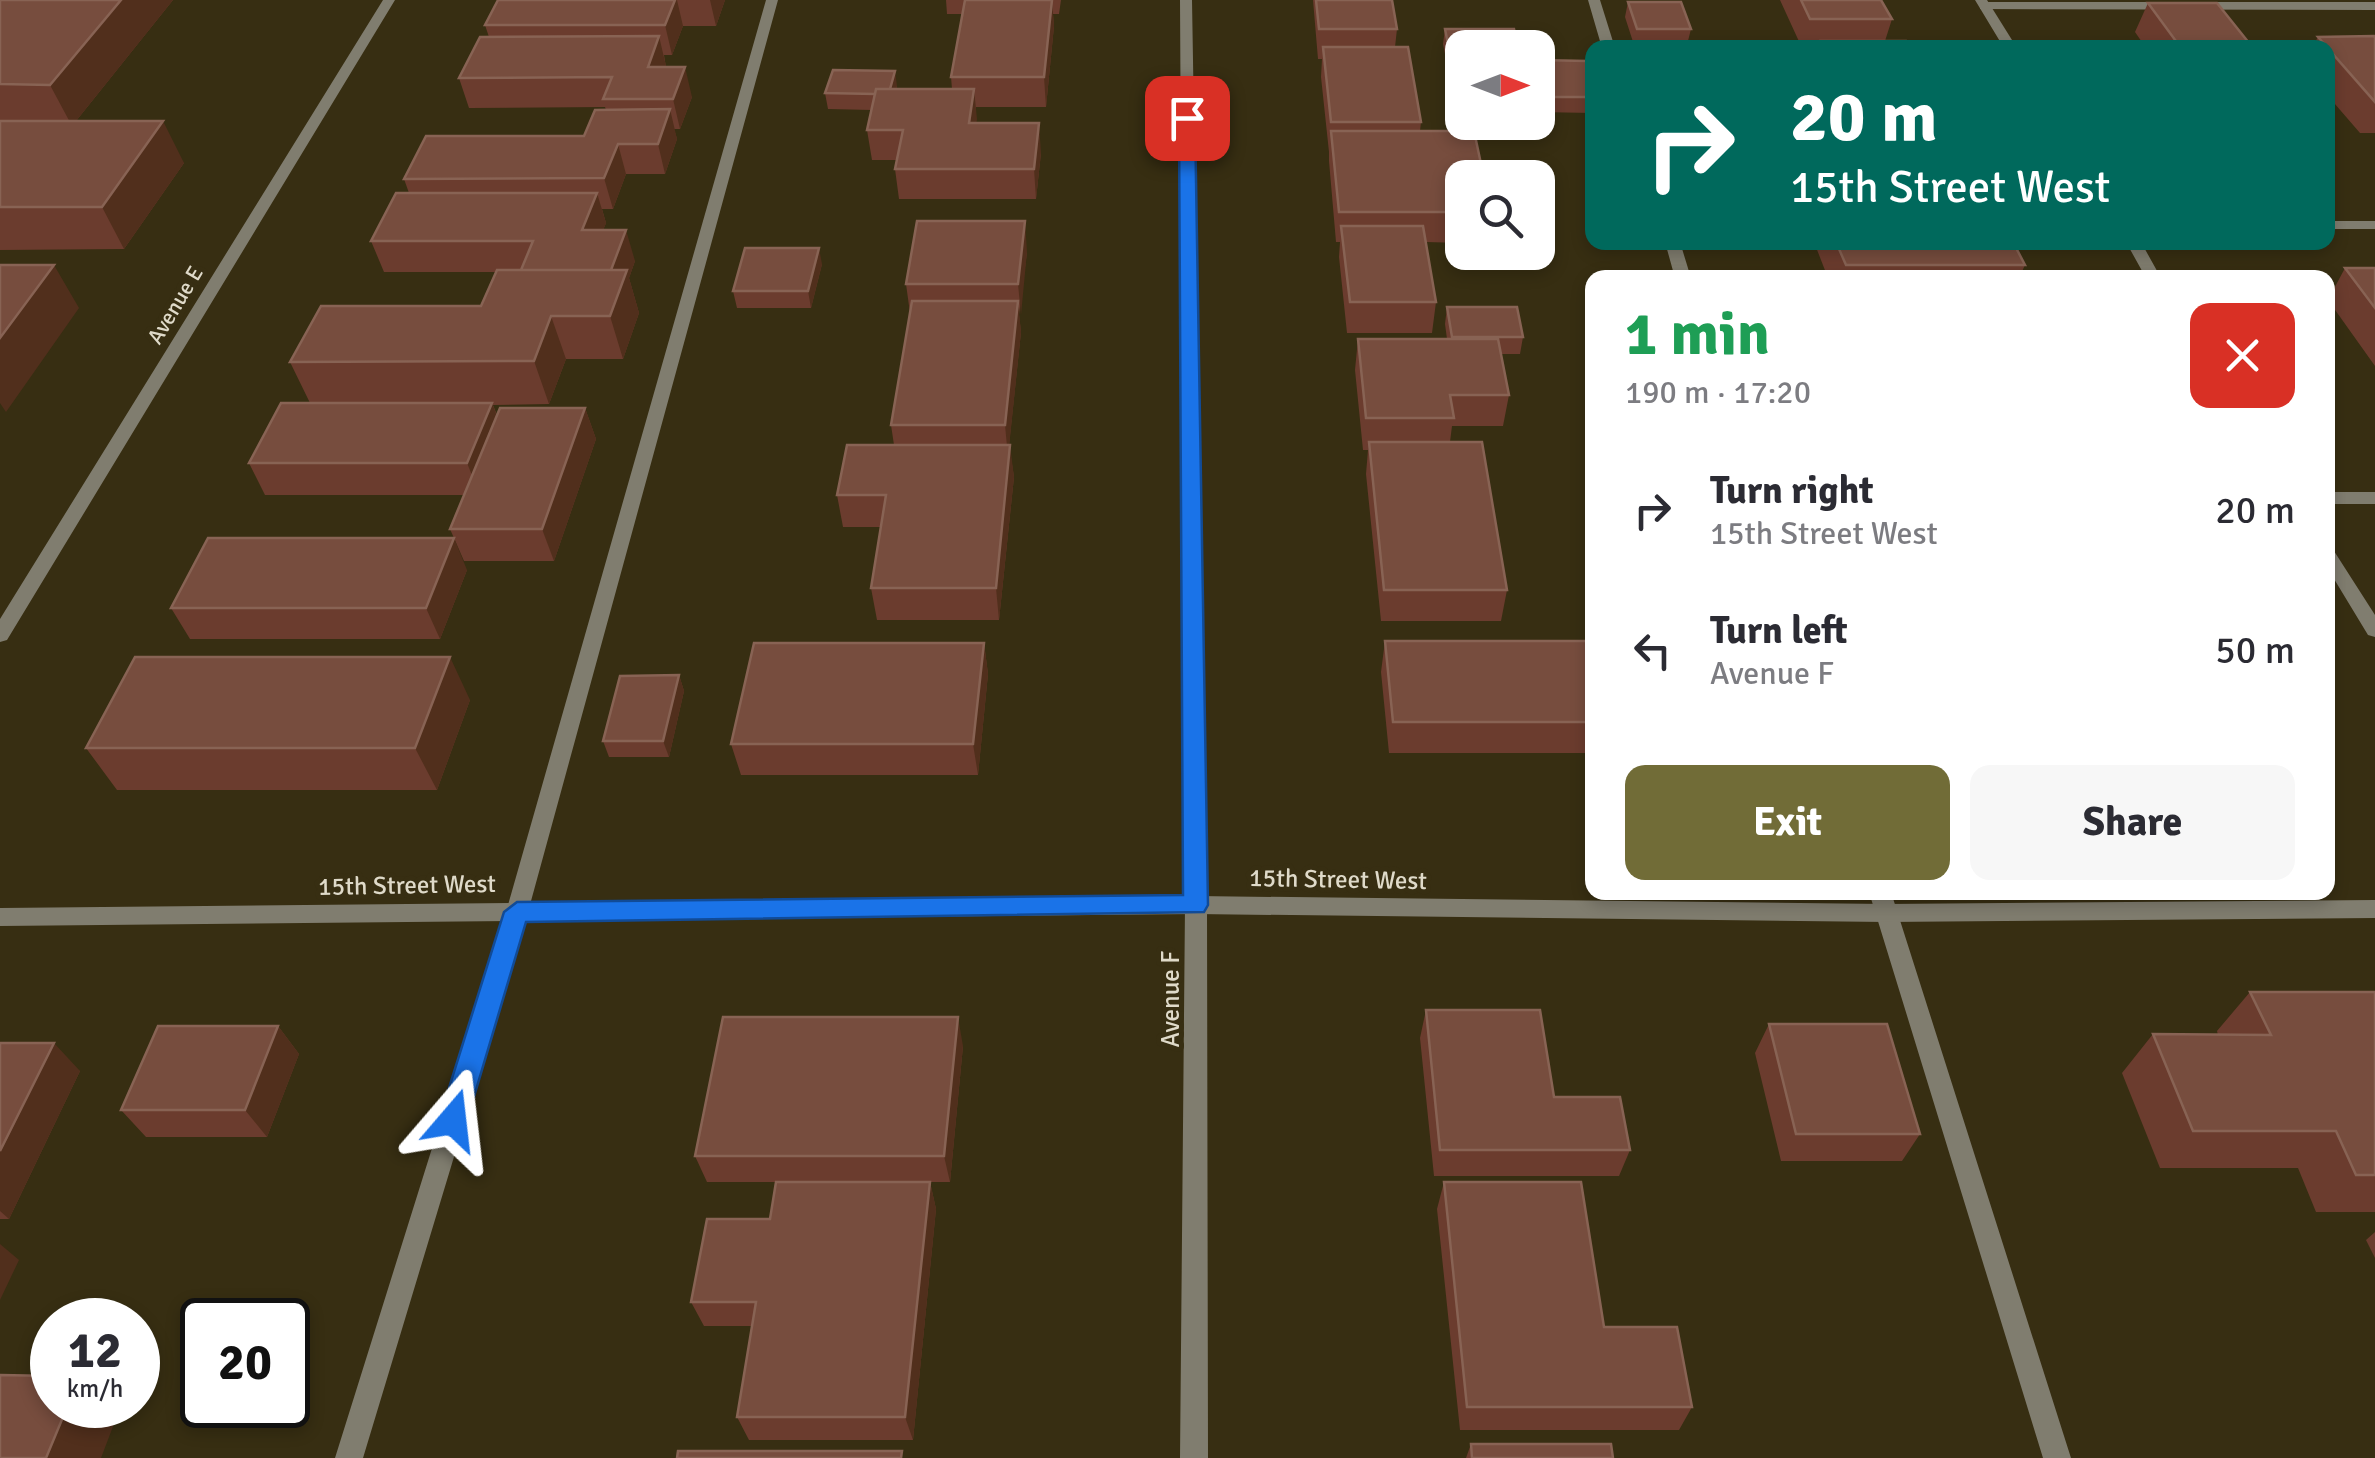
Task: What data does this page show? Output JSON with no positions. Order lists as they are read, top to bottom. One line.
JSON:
{"streets":{"street":["Avenue E","15th Street West","Avenue F"]},"crossings":[["15th Street West","Avenue F"]],"north":"right","page":{"turn":["20 m","15th Street West"],"heading":["1 min","190 m · 17:20"],"list":[{"name":"Turn right","note":"15th Street West","value":"20 m"},{"name":"Turn left","note":"Avenue F","value":"50 m"}],"buttons":["Exit","Share"],"speed":"12 km/h","limit":"20"}}
